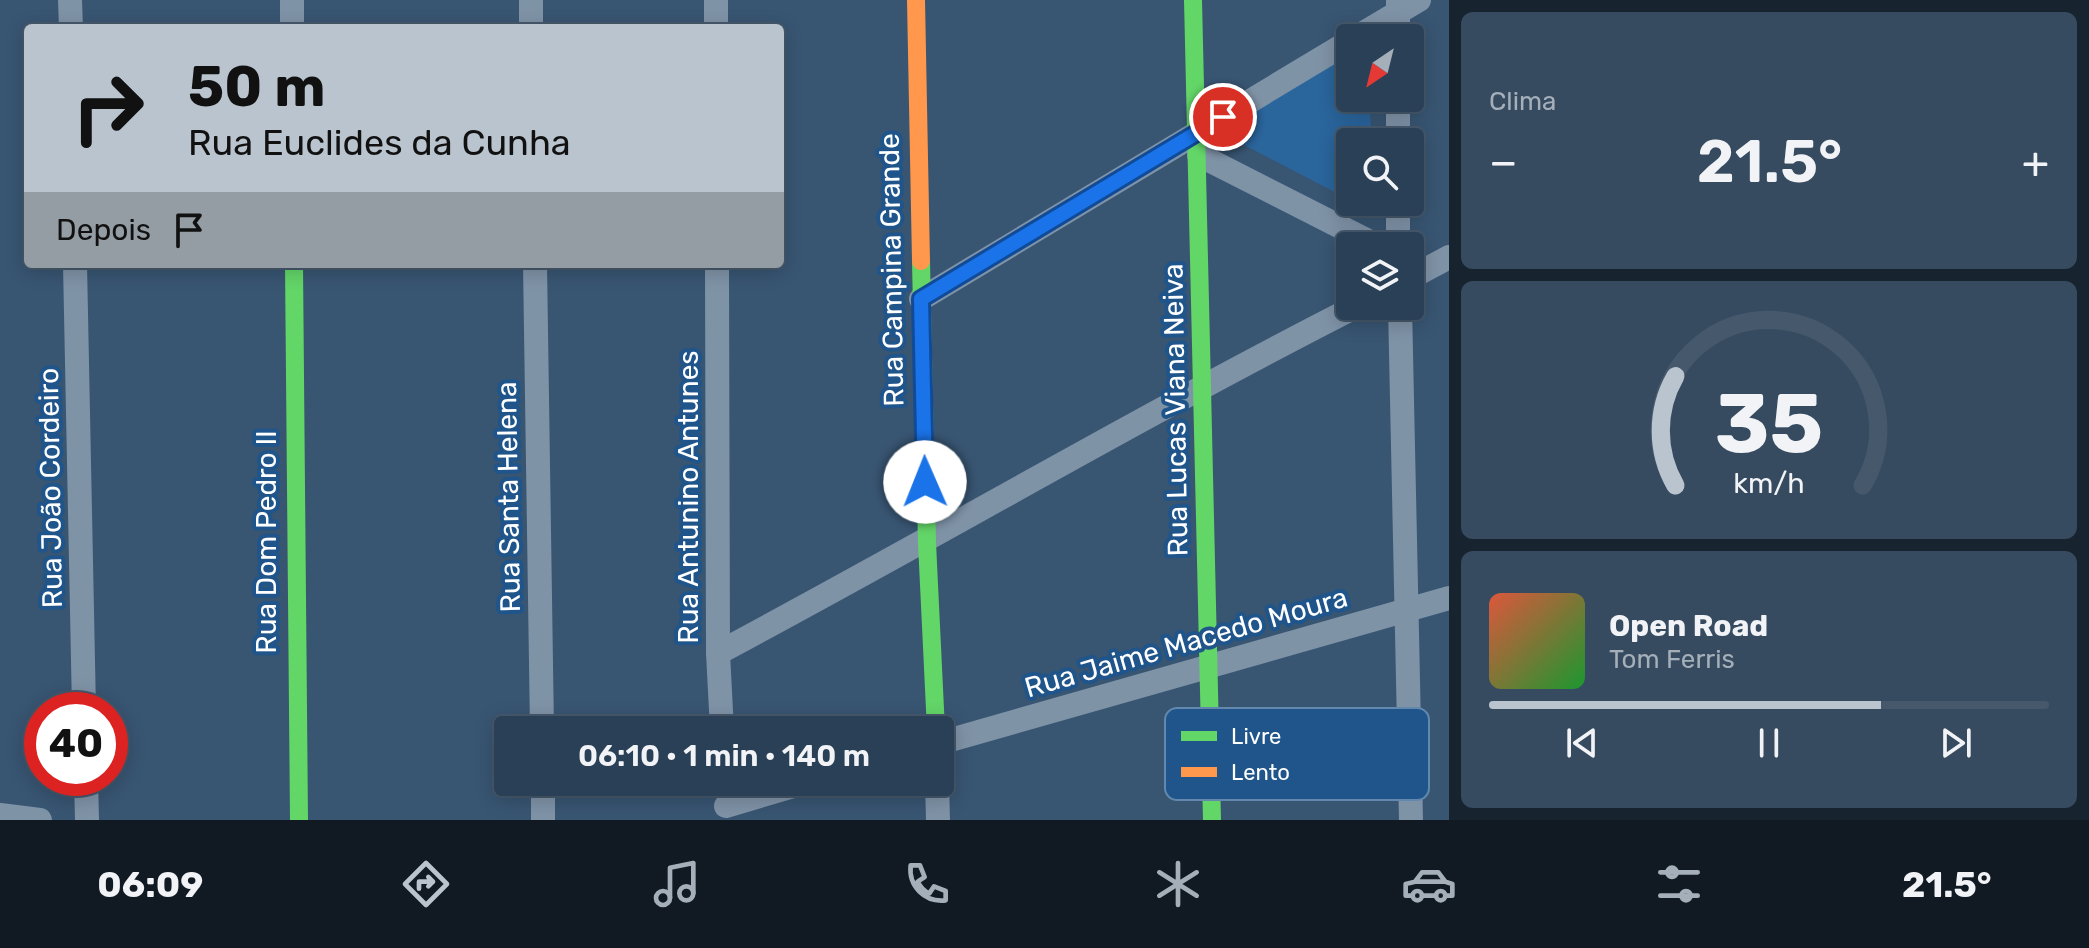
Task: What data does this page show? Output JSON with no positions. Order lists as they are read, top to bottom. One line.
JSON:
{"streets":{"street":["Rua Campina Grande","Rua Lucas Viana Neiva","Rua João Cordeiro","Rua Santa Helena","Rua Antunino Antunes","Rua Dom Pedro II","Rua Jaime Macedo Moura"]},"crossings":[["Rua Lucas Viana Neiva","Rua Jaime Macedo Moura"]],"legend":["Livre","Lento"],"north":"bottom left","page":{"tile":"Clima","turn":["50 m","Rua Euclides da Cunha"],"heat":["−","21.5°","+"],"then":"Depois","song":["Open Road","Tom Ferris"],"limit":"40","trip":"06:10 · 1 min · 140 m","tabs":["06:09","21.5°"],"gauge":["35","km/h"]}}
